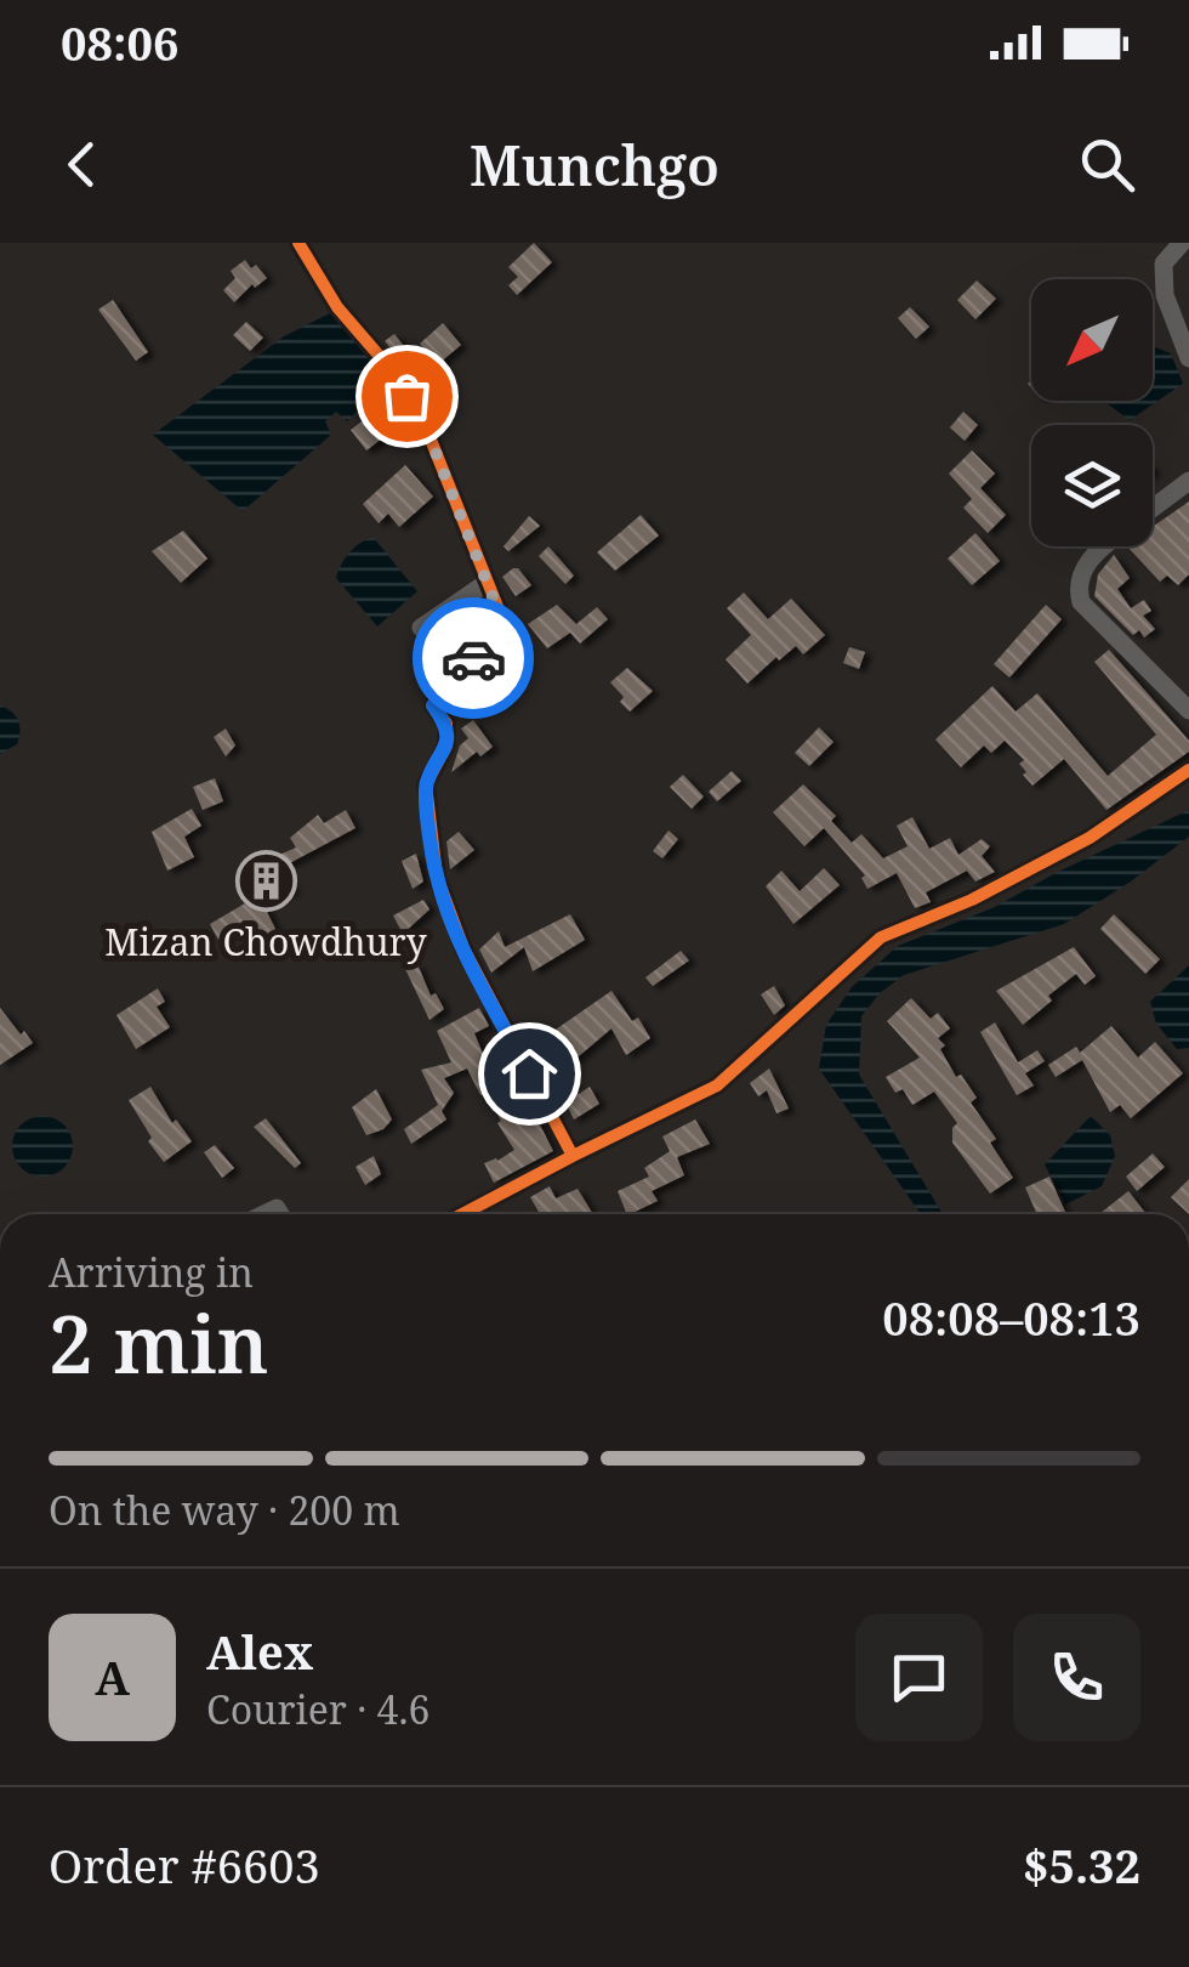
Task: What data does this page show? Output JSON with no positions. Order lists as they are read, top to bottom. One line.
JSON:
{"places":{"building":["Mizan Chowdhury"]},"north":"bottom left","page":{"status":"08:06","header":"Munchgo","heading":["2 min","Arriving in","08:08–08:13"],"panel":["Alex","Courier · 4.6","Order #6603","$5.32"],"bar":"On the way · 200 m","round":"A"}}
